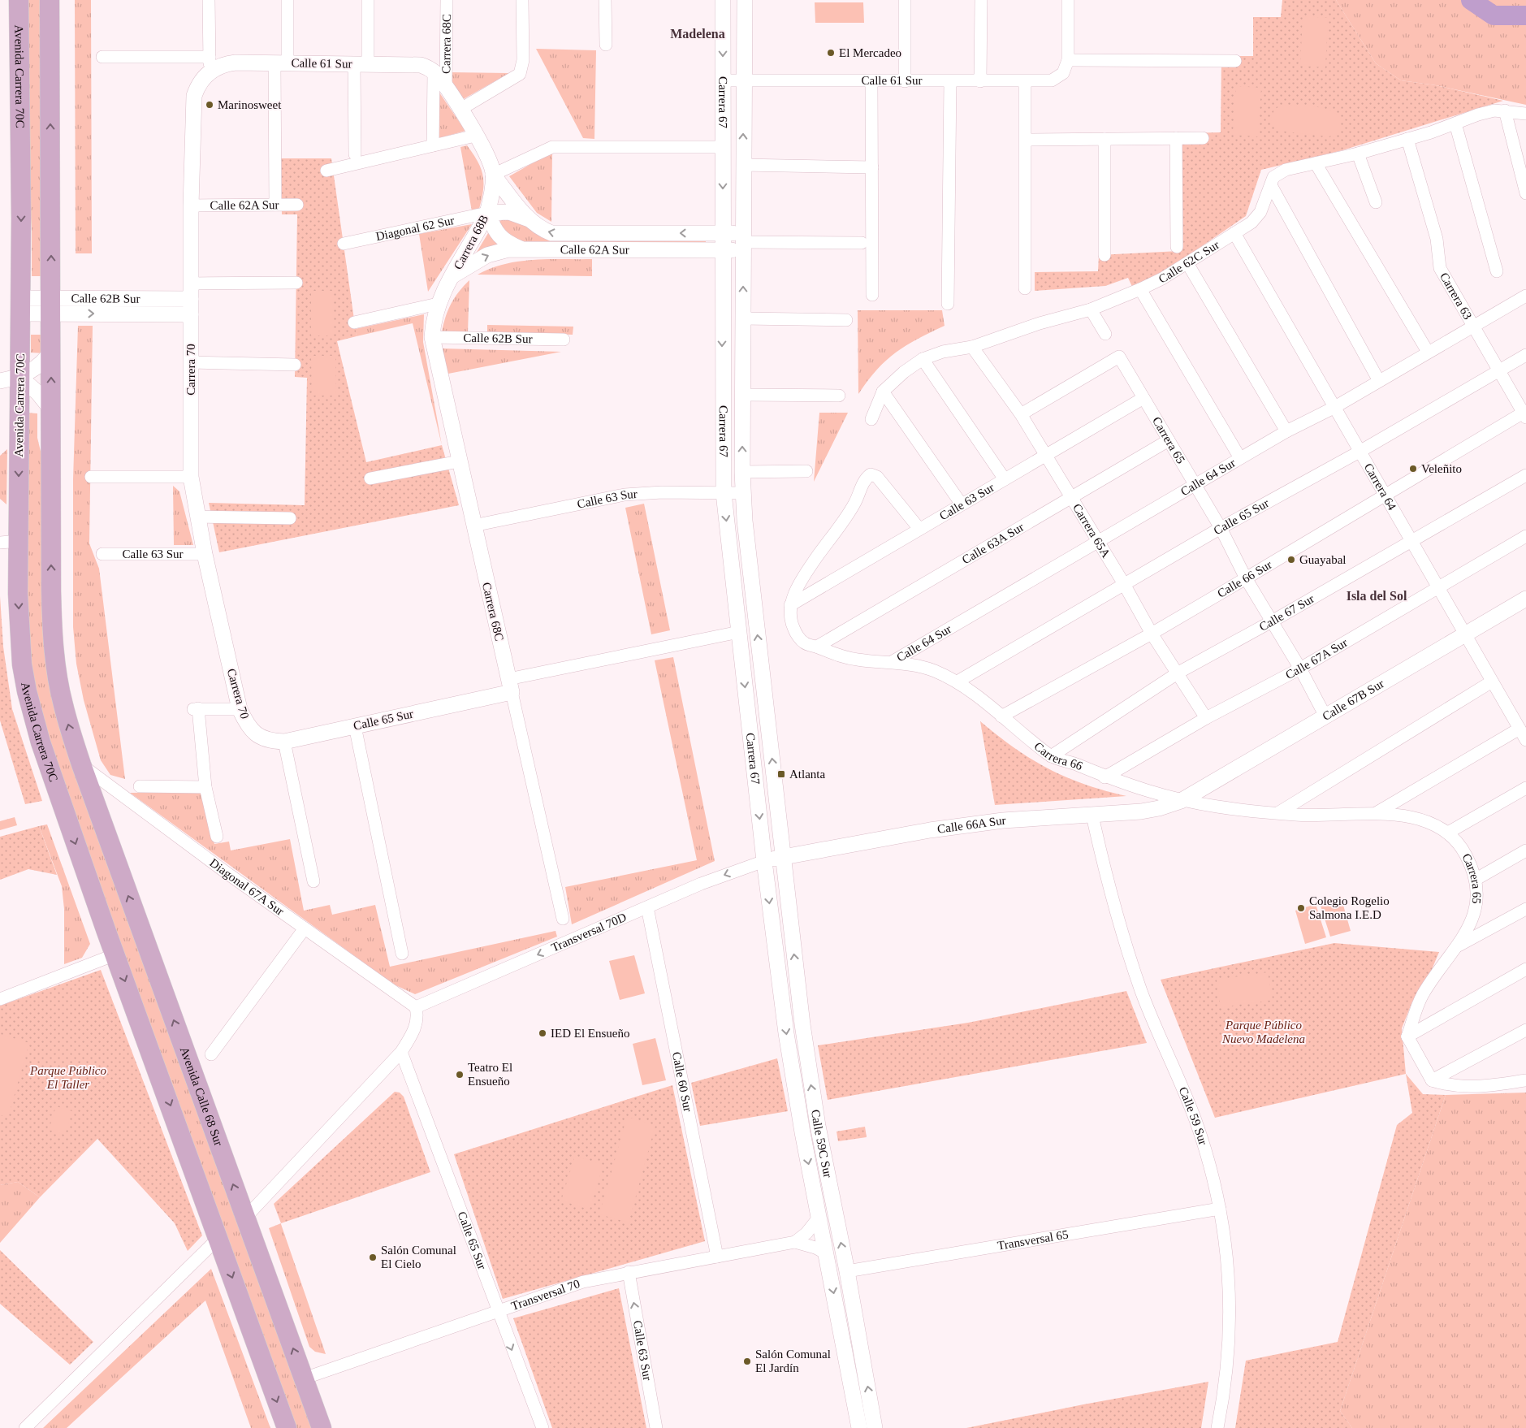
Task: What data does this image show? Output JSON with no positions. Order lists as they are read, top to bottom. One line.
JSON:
{"streets":{"main road":["Avenida Carrera 70C","Avenida Calle 68 Sur"],"street":["Carrera 68C","Calle 61 Sur","Carrera 67","Calle 62A Sur","Diagonal 62 Sur","Carrera 68B","Calle 62C Sur","Carrera 63","Calle 62B Sur","Carrera 70","Carrera 65","Calle 64 Sur","Carrera 64","Calle 63 Sur","Calle 65 Sur","Carrera 65A","Calle 63A Sur","Calle 66 Sur","Calle 67 Sur","Calle 67A Sur","Calle 67B Sur","Carrera 66","Calle 66A Sur","Diagonal 67A Sur","Transversal 70D","Calle 60 Sur","Calle 59 Sur","Calle 59C Sur","Transversal 65","Transversal 70"]},"crossings":[["Carrera 68C","Calle 61 Sur"],["Carrera 68C","Carrera 68B"],["Carrera 68C","Calle 62B Sur"],["Carrera 68C","Calle 63 Sur"],["Carrera 68C","Calle 65 Sur"],["Calle 61 Sur","Carrera 67"],["Calle 61 Sur","Carrera 68B"],["Calle 61 Sur","Carrera 70"],["Avenida Carrera 70C","Calle 62B Sur"],["Carrera 67","Calle 62A Sur"],["Carrera 67","Calle 63 Sur"],["Carrera 67","Calle 65 Sur"],["Carrera 67","Calle 66A Sur"],["Carrera 67","Transversal 70D"],["Carrera 67","Calle 59C Sur"],["Calle 62A Sur","Diagonal 62 Sur"],["Calle 62A Sur","Carrera 68B"],["Calle 62A Sur","Carrera 70"],["Diagonal 62 Sur","Carrera 68B"],["Calle 62C Sur","Carrera 63"],["Calle 62C Sur","Carrera 64"],["Calle 62C Sur","Carrera 65A"],["Carrera 63","Calle 64 Sur"],["Carrera 63","Calle 65 Sur"],["Carrera 63","Calle 66 Sur"],["Calle 62B Sur","Carrera 70"],["Carrera 70","Calle 63 Sur"],["Carrera 70","Calle 65 Sur"],["Carrera 65","Calle 64 Sur"],["Carrera 65","Calle 63 Sur"],["Carrera 65","Calle 65 Sur"],["Carrera 65","Carrera 65A"],["Carrera 65","Calle 63A Sur"],["Carrera 65","Calle 66 Sur"],["Carrera 65","Calle 67 Sur"],["Carrera 65","Calle 67A Sur"],["Carrera 65","Calle 67B Sur"],["Carrera 65","Carrera 66"],["Calle 64 Sur","Carrera 64"],["Calle 64 Sur","Carrera 65A"],["Calle 64 Sur","Carrera 66"],["Carrera 64","Calle 65 Sur"],["Carrera 64","Calle 66 Sur"],["Carrera 64","Calle 67 Sur"],["Carrera 64","Calle 67A Sur"],["Carrera 64","Calle 67B Sur"],["Calle 63 Sur","Carrera 65A"],["Calle 63 Sur","Carrera 66"],["Calle 63 Sur","Transversal 70"],["Calle 65 Sur","Carrera 65A"],["Calle 65 Sur","Carrera 66"],["Calle 65 Sur","Transversal 70"],["Carrera 65A","Calle 63A Sur"],["Carrera 65A","Calle 66 Sur"],["Carrera 65A","Calle 67 Sur"],["Carrera 65A","Calle 67A Sur"],["Calle 63A Sur","Carrera 66"],["Calle 66 Sur","Carrera 66"],["Calle 67 Sur","Carrera 66"],["Calle 67A Sur","Carrera 66"],["Calle 67B Sur","Carrera 66"],["Calle 67B Sur","Calle 66A Sur"],["Carrera 66","Calle 66A Sur"],["Calle 66A Sur","Transversal 70D"],["Calle 66A Sur","Calle 59 Sur"],["Calle 66A Sur","Calle 59C Sur"],["Diagonal 67A Sur","Transversal 70D"],["Diagonal 67A Sur","Avenida Calle 68 Sur"],["Transversal 70D","Calle 60 Sur"],["Transversal 70D","Calle 59C Sur"],["Calle 60 Sur","Transversal 70"],["Avenida Calle 68 Sur","Transversal 70"],["Calle 59 Sur","Transversal 65"],["Calle 59C Sur","Transversal 65"],["Calle 59C Sur","Transversal 70"]],"one_way":["Transversal 70D"],"districts":["Madelena","Isla del Sol"],"parks":["Parque Público Nuevo Madelena","Parque Público El Taller"],"places":{"other":["El Mercadeo","Marinosweet","Veleñito","Guayabal","Colegio Rogelio Salmona I.E.D","IED El Ensueño","Teatro El Ensueño","Salón Comunal El Cielo","Salón Comunal El Jardín"],"transit":["Atlanta"]}}
